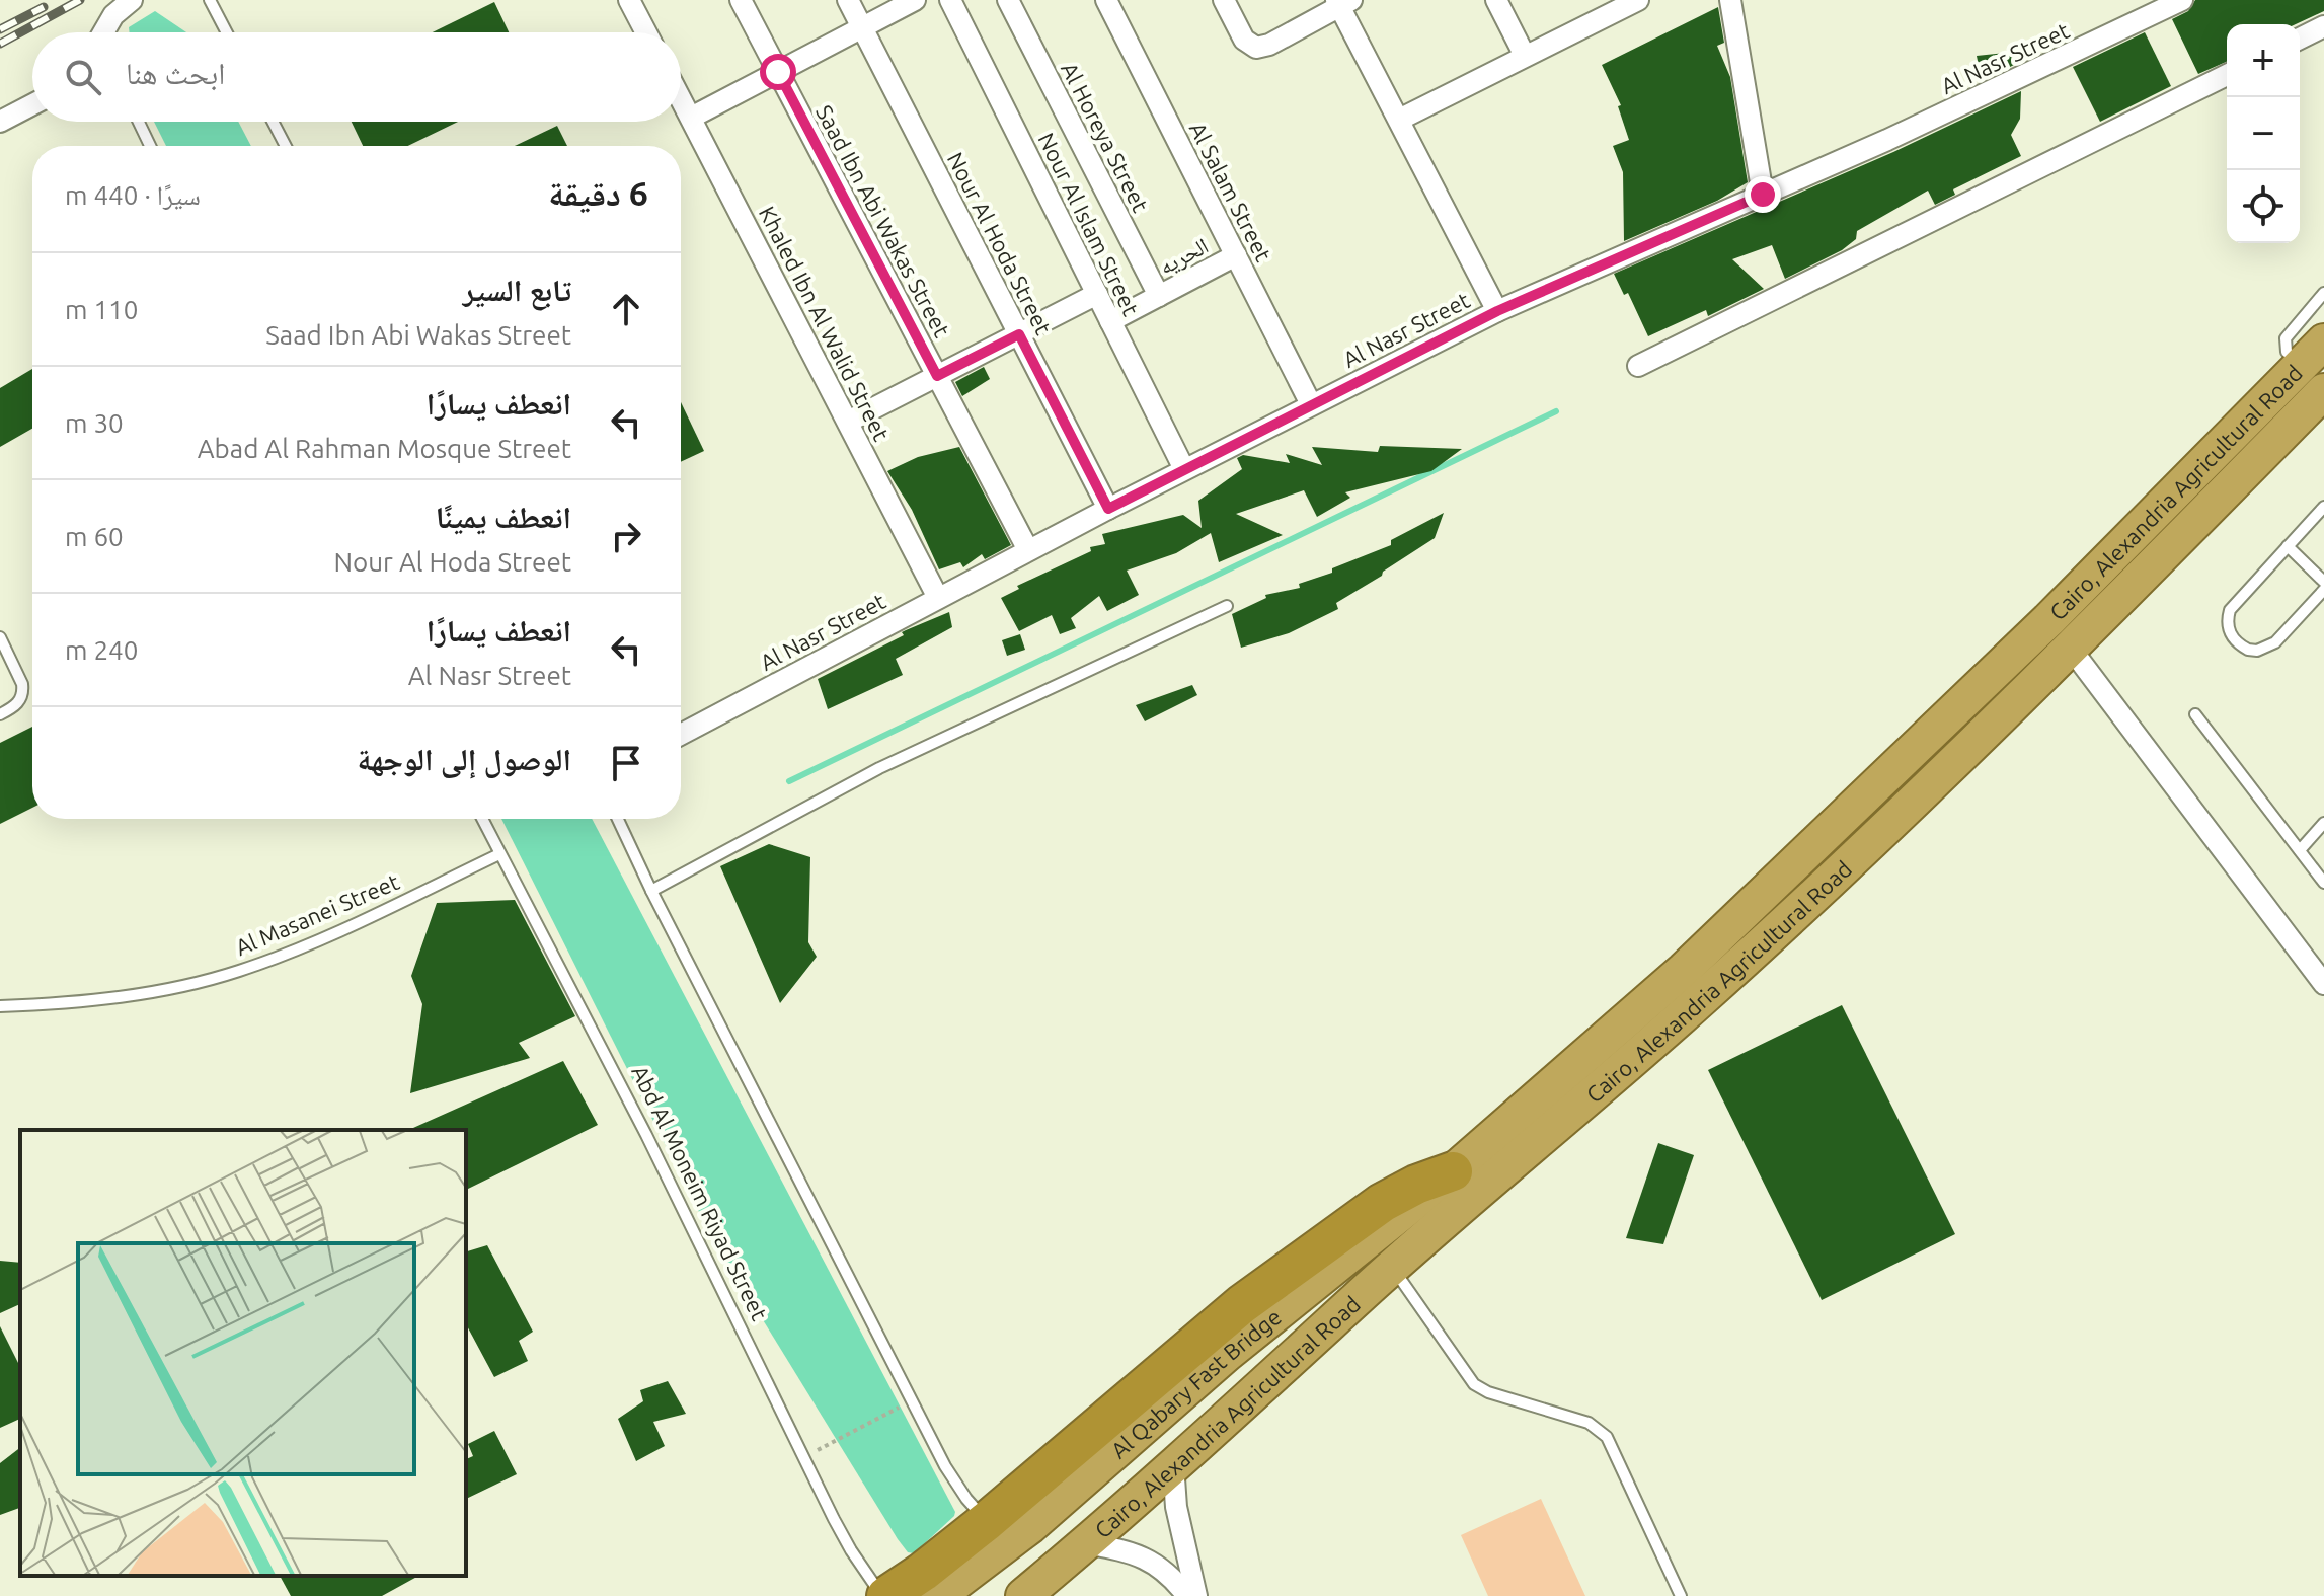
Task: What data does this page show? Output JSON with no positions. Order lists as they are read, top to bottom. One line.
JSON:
{"streets":{"highway":["Cairo, Alexandria Agricultural Road","Al Qabary Fast Bridge"],"street":["Al Nasr Street","Al Horeya Street","Al Salam Street","Saad Ibn Abi Wakas Street","Nour Al Islam Street","Nour Al Hoda Street","الحريه","Khaled Ibn Al Walid Street"],"lane":["Al Masanei Street","Abd Al Moneim Riyad Street"]},"crossings":[["Al Nasr Street","Al Salam Street"],["Al Nasr Street","Saad Ibn Abi Wakas Street"],["Al Nasr Street","Nour Al Islam Street"],["Al Nasr Street","Nour Al Hoda Street"],["Al Nasr Street","Khaled Ibn Al Walid Street"],["Al Horeya Street","الحريه"],["Al Salam Street","الحريه"],["Nour Al Islam Street","الحريه"],["Cairo, Alexandria Agricultural Road","Al Qabary Fast Bridge"],["Al Masanei Street","Abd Al Moneim Riyad Street"]],"page":{"map_buttons":["+","−"],"search":"ابحث هنا","heading":["6 دقيقة","سيرًا · 440 m"],"list":[["تابع السير","Saad Ibn Abi Wakas Street","110 m"],["انعطف يسارًا","Abad Al Rahman Mosque Street","30 m"],["انعطف يمينًا","Nour Al Hoda Street","60 m"],["انعطف يسارًا","Al Nasr Street","240 m"],"الوصول إلى الوجهة"]}}
